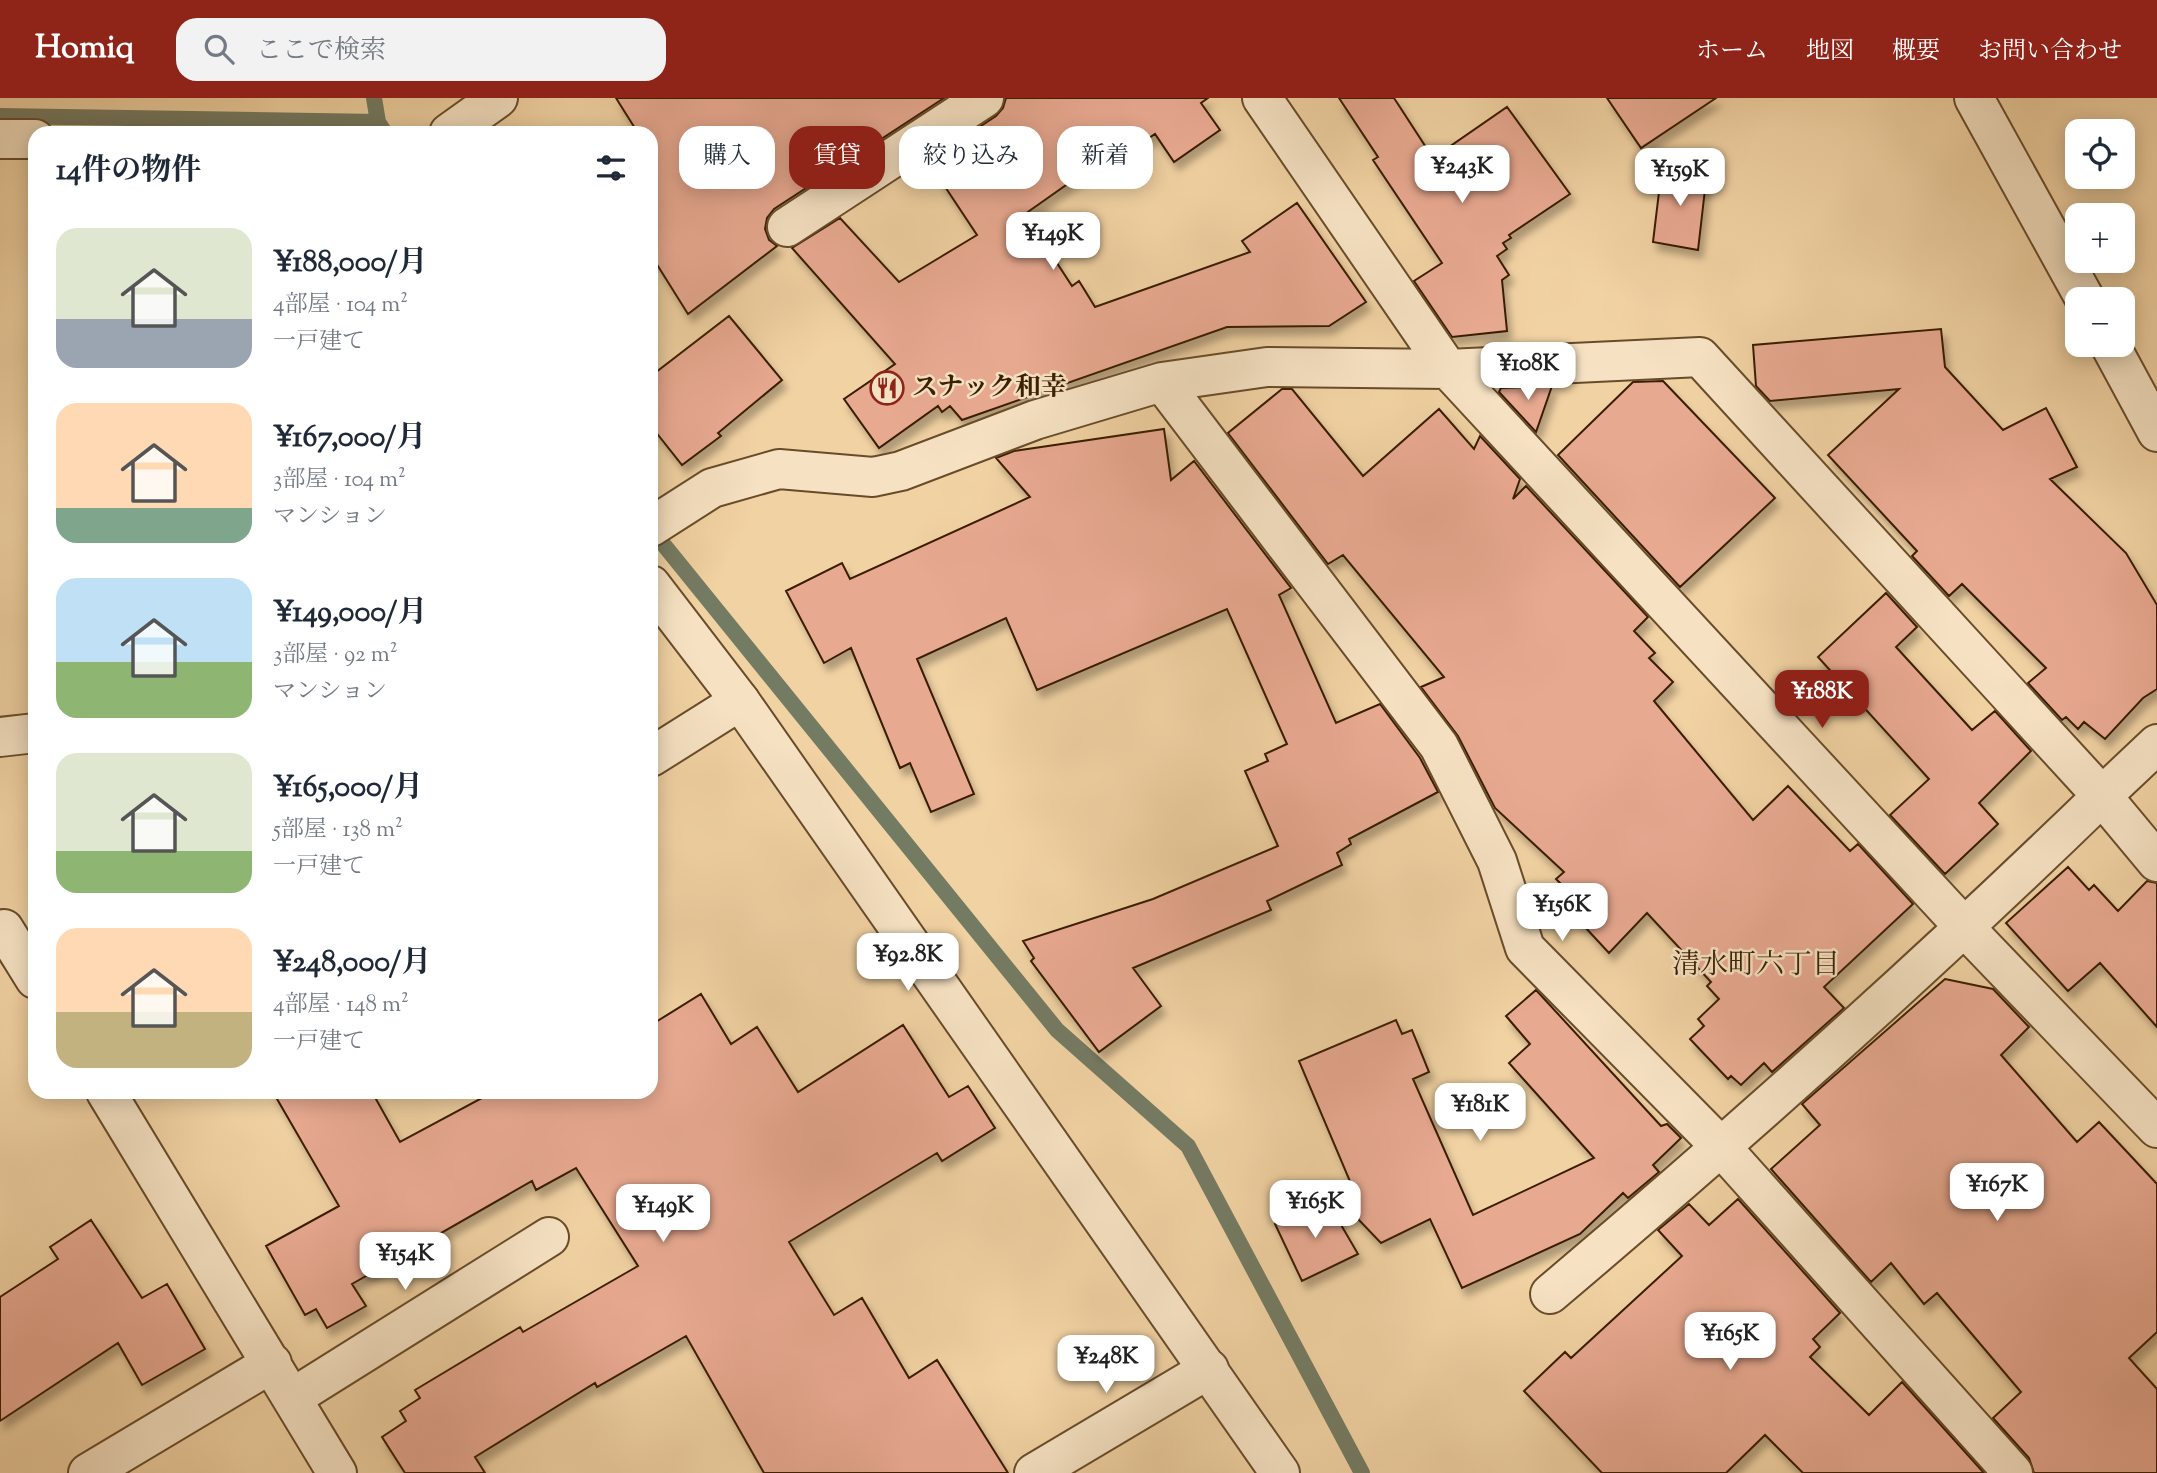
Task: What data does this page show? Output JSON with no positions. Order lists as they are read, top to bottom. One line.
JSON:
{"districts":["清水町六丁目"],"places":{"restaurant":["スナック和幸"]},"page":{"header":"Homiq","search":"ここで検索","nav":["ホーム","地図","概要","お問い合わせ"],"map_buttons":["+","−"],"chip":["購入","賃貸","絞り込み","新着"],"heading":"14件の物件","price":["¥243K","¥159K","¥149K","¥108K","¥188K","¥156K","¥92.8K","¥181K","¥167K","¥165K","¥149K","¥154K","¥165K","¥248K"],"list":[{"name":"¥188,000/月","note":"4部屋 · 104 m² · 一戸建て"},{"name":"¥167,000/月","note":"3部屋 · 104 m² · マンション"},{"name":"¥149,000/月","note":"3部屋 · 92 m² · マンション"},{"name":"¥165,000/月","note":"5部屋 · 138 m² · 一戸建て"},{"name":"¥248,000/月","note":"4部屋 · 148 m² · 一戸建て"}]}}
